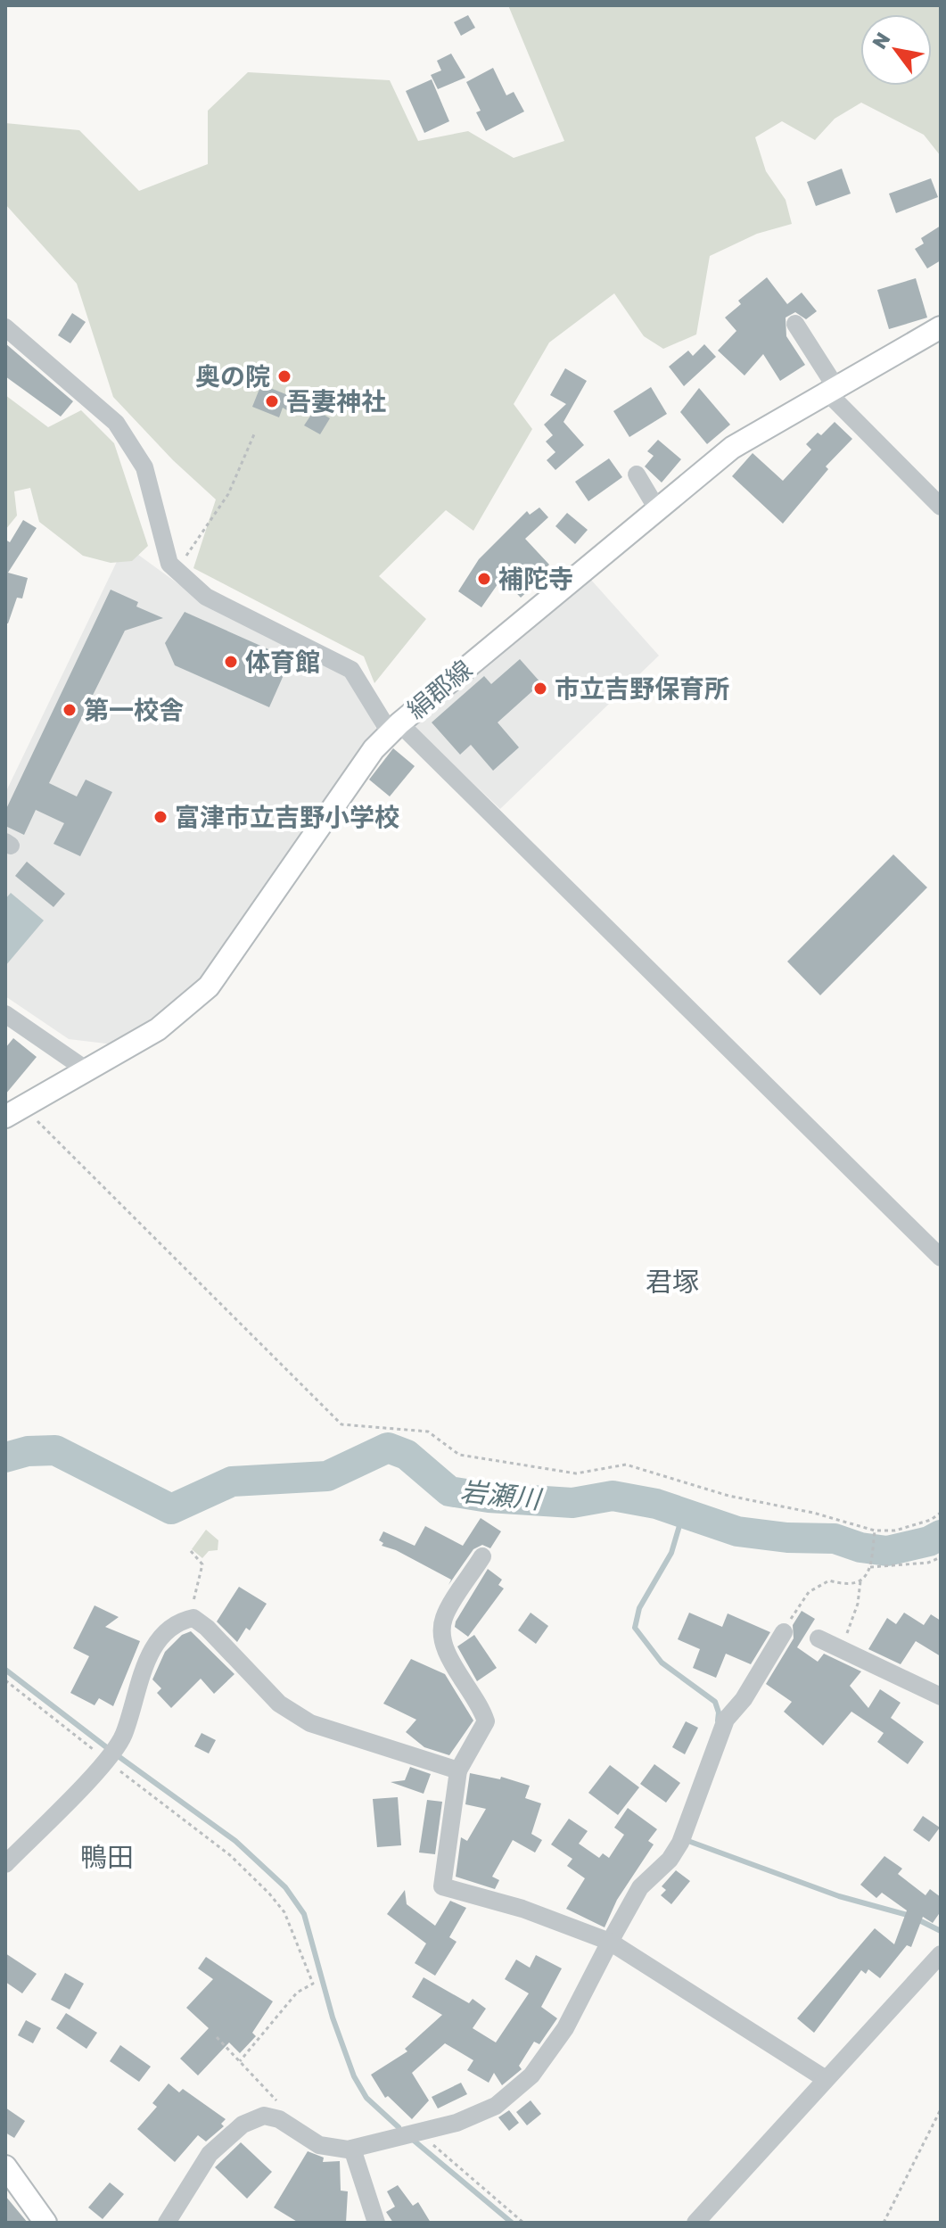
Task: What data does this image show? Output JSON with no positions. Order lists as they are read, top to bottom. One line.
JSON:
{"streets":{"main road":["絹郡線"]},"districts":["君塚","鴨田"],"water":["岩瀬川"],"places":["奥の院","吾妻神社","補陀寺","体育館","市立吉野保育所","第一校舎","富津市立吉野小学校"],"north":"top left"}
